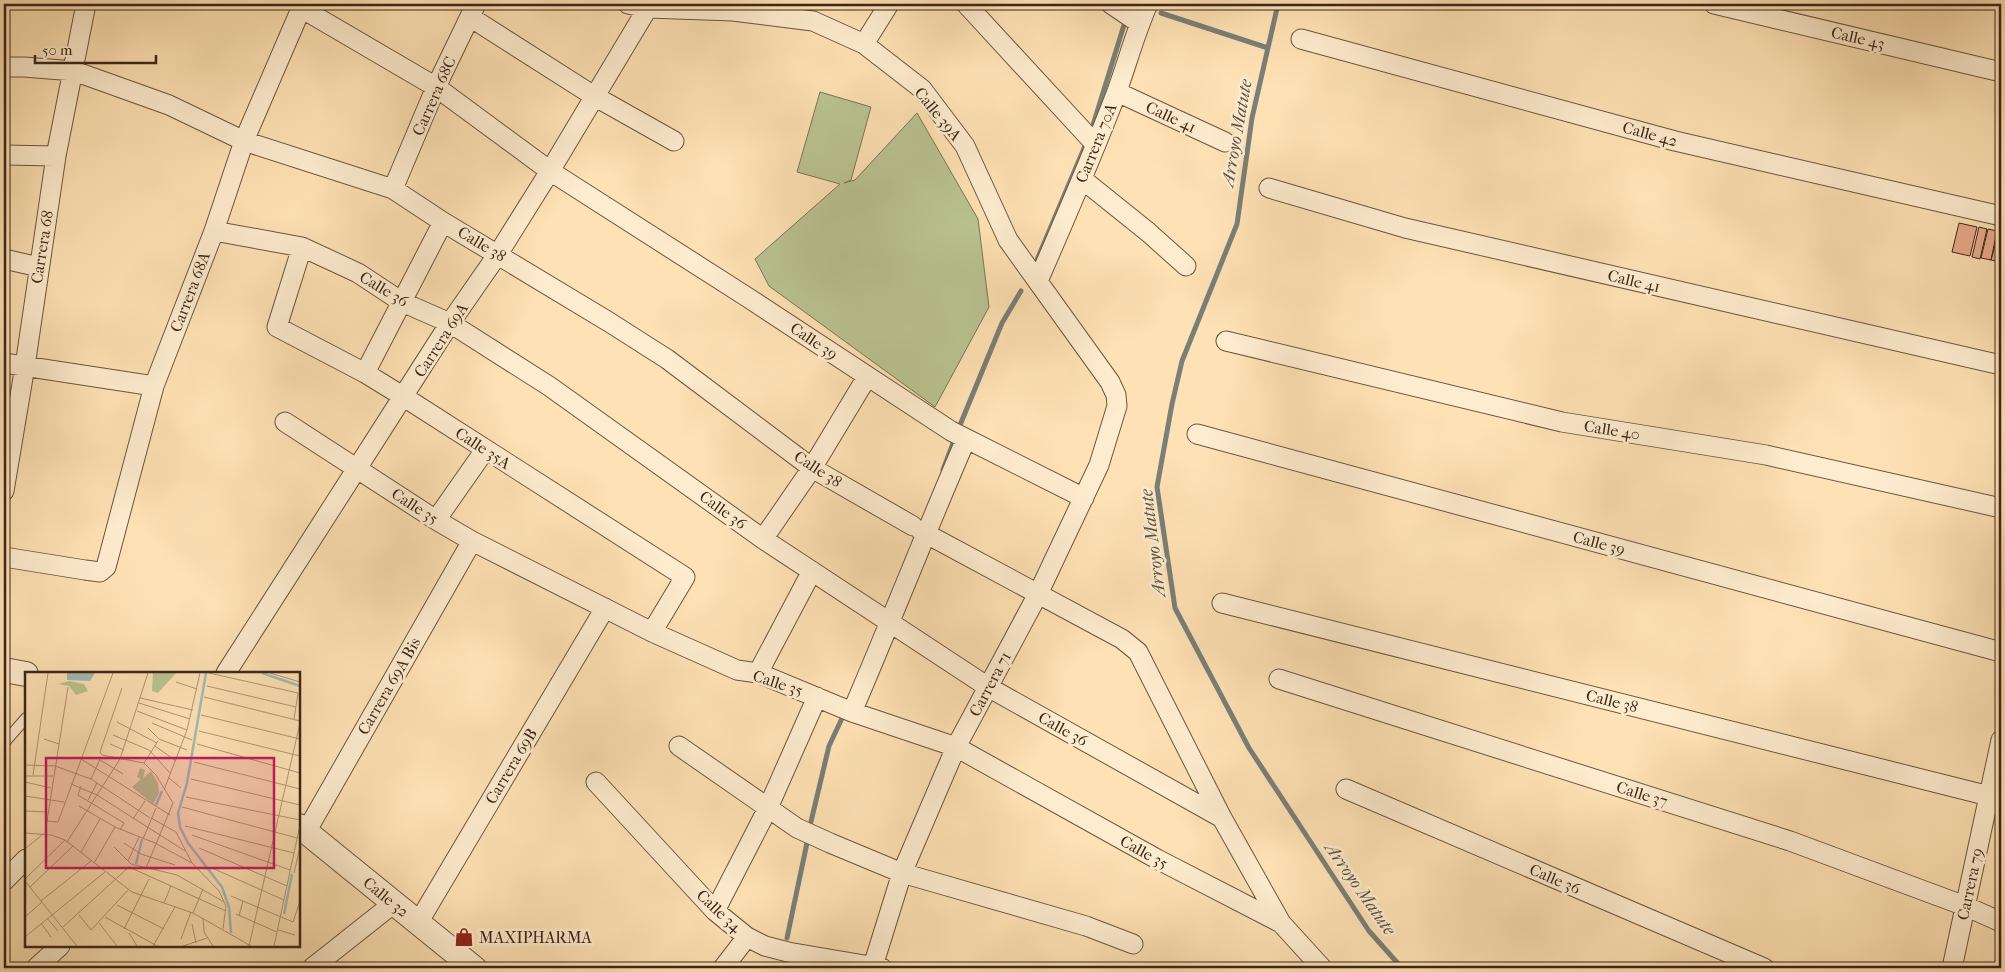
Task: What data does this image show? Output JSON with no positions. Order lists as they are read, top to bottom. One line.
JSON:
{"streets":{"street":["Calle 43","Carrera 68C","Calle 39A","Calle 41","Calle 42","Carrera 70A","Calle 38","Carrera 68","Calle 36","Carrera 68A","Carrera 69A","Calle 39","Calle 40","Calle 35A","Calle 35","Carrera 71","Carrera 69A Bis","Carrera 69B","Calle 37","Carrera 79","Calle 32","Calle 34"]},"crossings":[["Carrera 68C","Calle 38"],["Carrera 68C","Calle 39"],["Calle 39A","Carrera 70A"],["Calle 39A","Carrera 69A"],["Calle 39A","Carrera 71"],["Calle 41","Carrera 70A"],["Calle 38","Carrera 68"],["Calle 38","Calle 36"],["Calle 38","Carrera 68A"],["Calle 38","Carrera 69A"],["Calle 38","Carrera 71"],["Calle 38","Carrera 79"],["Calle 36","Carrera 68A"],["Calle 36","Carrera 69A"],["Calle 36","Calle 35A"],["Calle 36","Carrera 71"],["Carrera 68A","Calle 39"],["Carrera 69A","Calle 39"],["Carrera 69A","Calle 35A"],["Carrera 69A","Calle 35"],["Calle 39","Carrera 71"],["Calle 35A","Calle 35"],["Calle 35","Carrera 71"],["Calle 35","Carrera 69A Bis"],["Calle 35","Carrera 69B"],["Carrera 71","Calle 34"],["Carrera 69A Bis","Calle 32"],["Carrera 69B","Calle 32"],["Calle 37","Carrera 79"]],"water":["Arroyo Matute"],"places":{"shop":["MAXIPHARMA"]},"scale_bar":"50 m"}
